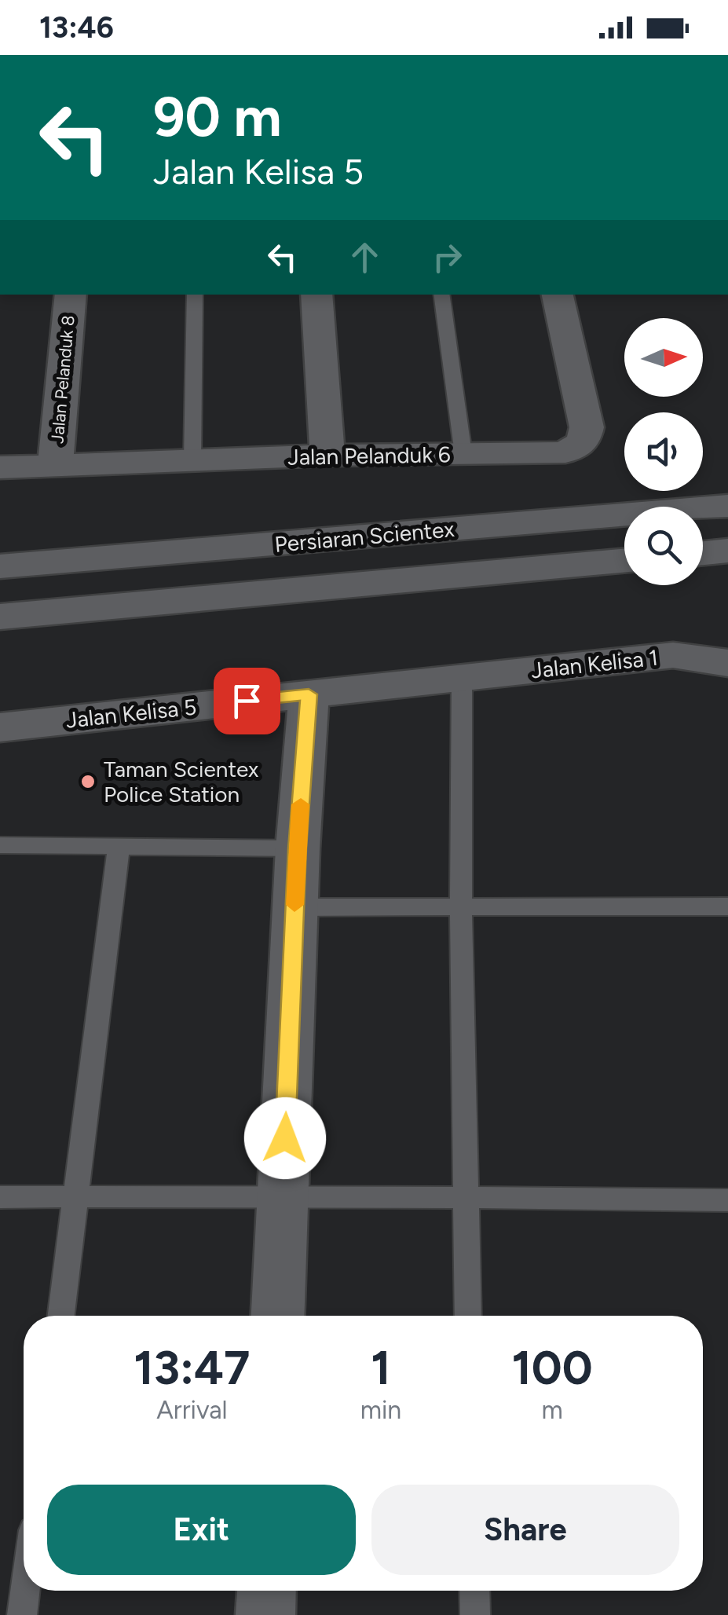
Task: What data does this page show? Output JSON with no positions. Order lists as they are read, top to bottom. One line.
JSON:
{"streets":{"street":["Jalan Pelanduk 8","Jalan Pelanduk 6","Persiaran Scientex","Jalan Kelisa 1","Jalan Kelisa 5"]},"crossings":[["Jalan Pelanduk 8","Jalan Pelanduk 6"],["Jalan Kelisa 1","Jalan Kelisa 5"]],"places":["Taman Scientex Police Station"],"north":"right","page":{"status":"13:46","turn":["90 m","Jalan Kelisa 5"],"eta":["13:47","Arrival","1","min","100","m"],"buttons":["Exit","Share"]}}
